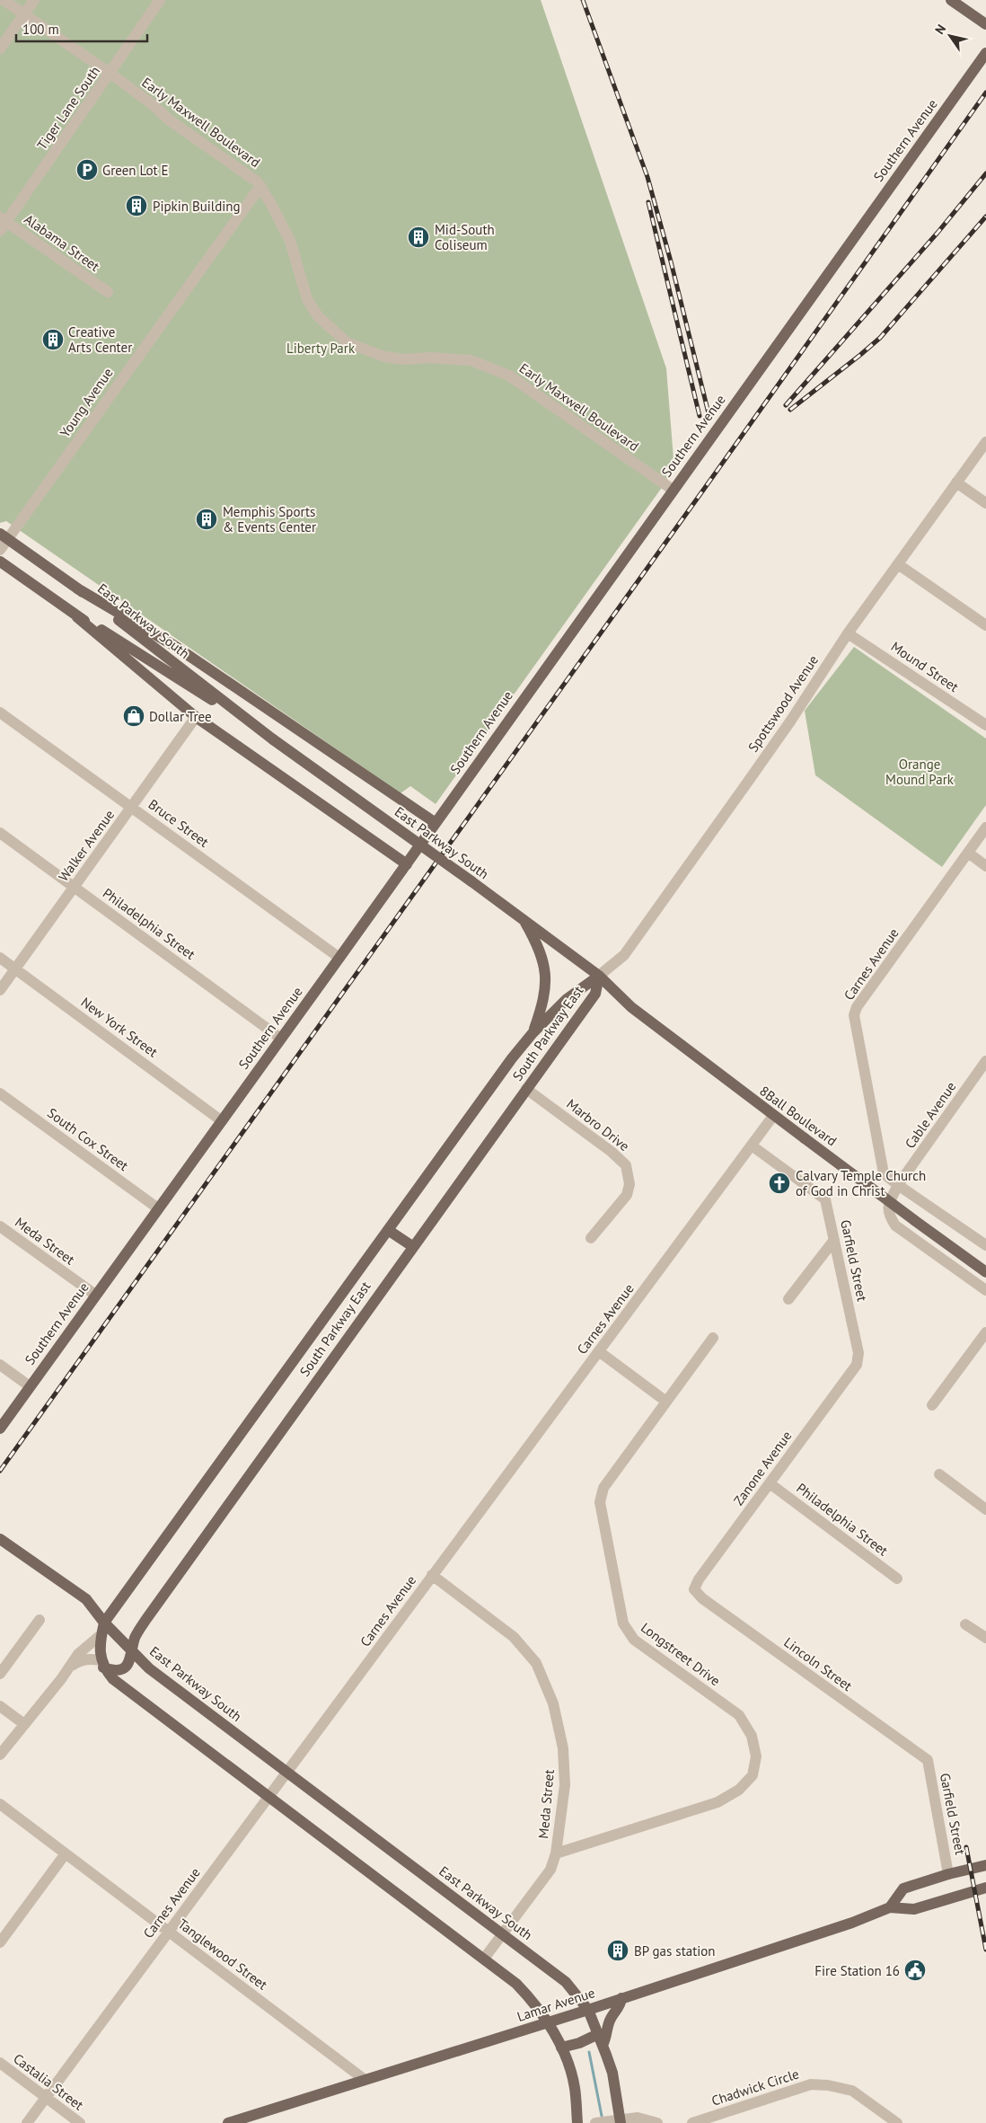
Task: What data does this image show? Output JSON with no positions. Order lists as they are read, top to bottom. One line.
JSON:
{"streets":{"main road":["Southern Avenue","East Parkway South","South Parkway East","8Ball Boulevard","Lamar Avenue"],"street":["Tiger Lane South","Early Maxwell Boulevard","Alabama Street","Young Avenue","Mound Street","Spottswood Avenue","Bruce Street","Walker Avenue","Philadelphia Street","Carnes Avenue","New York Street","Cable Avenue","Marbro Drive","South Cox Street","Meda Street","Garfield Street","Zanone Avenue","Longstreet Drive","Lincoln Street","Tanglewood Street","Castalia Street","Chadwick Circle"]},"crossings":[["Tiger Lane South","Early Maxwell Boulevard"],["Tiger Lane South","Alabama Street"],["Early Maxwell Boulevard","Southern Avenue"],["Early Maxwell Boulevard","Young Avenue"],["Southern Avenue","Bruce Street"],["Southern Avenue","Philadelphia Street"],["Southern Avenue","New York Street"],["Southern Avenue","South Cox Street"],["Southern Avenue","Meda Street"],["Young Avenue","East Parkway South"],["East Parkway South","Spottswood Avenue"],["East Parkway South","Carnes Avenue"],["East Parkway South","South Parkway East"],["East Parkway South","8Ball Boulevard"],["East Parkway South","Meda Street"],["East Parkway South","Lamar Avenue"],["Mound Street","Spottswood Avenue"],["Spottswood Avenue","South Parkway East"],["Spottswood Avenue","8Ball Boulevard"],["Bruce Street","Walker Avenue"],["Walker Avenue","Philadelphia Street"],["Walker Avenue","New York Street"],["Philadelphia Street","Zanone Avenue"],["Carnes Avenue","Cable Avenue"],["Carnes Avenue","8Ball Boulevard"],["Carnes Avenue","Meda Street"],["Carnes Avenue","Garfield Street"],["Carnes Avenue","Tanglewood Street"],["Carnes Avenue","Castalia Street"],["South Parkway East","8Ball Boulevard"],["South Parkway East","Marbro Drive"],["Meda Street","Longstreet Drive"],["Garfield Street","Zanone Avenue"],["Garfield Street","Lincoln Street"],["Zanone Avenue","Lincoln Street"],["Tanglewood Street","Lamar Avenue"]],"parks":["Liberty Park","Orange Mound Park"],"places":{"parking":["Green Lot E"],"building":["Pipkin Building","Mid-South Coliseum","Creative Arts Center","Memphis Sports & Events Center","BP gas station"],"shop":["Dollar Tree"],"church":["Calvary Temple Church of God in Christ"],"public building":["Fire Station 16"]},"scale_bar":"100 m","north":"top left"}
